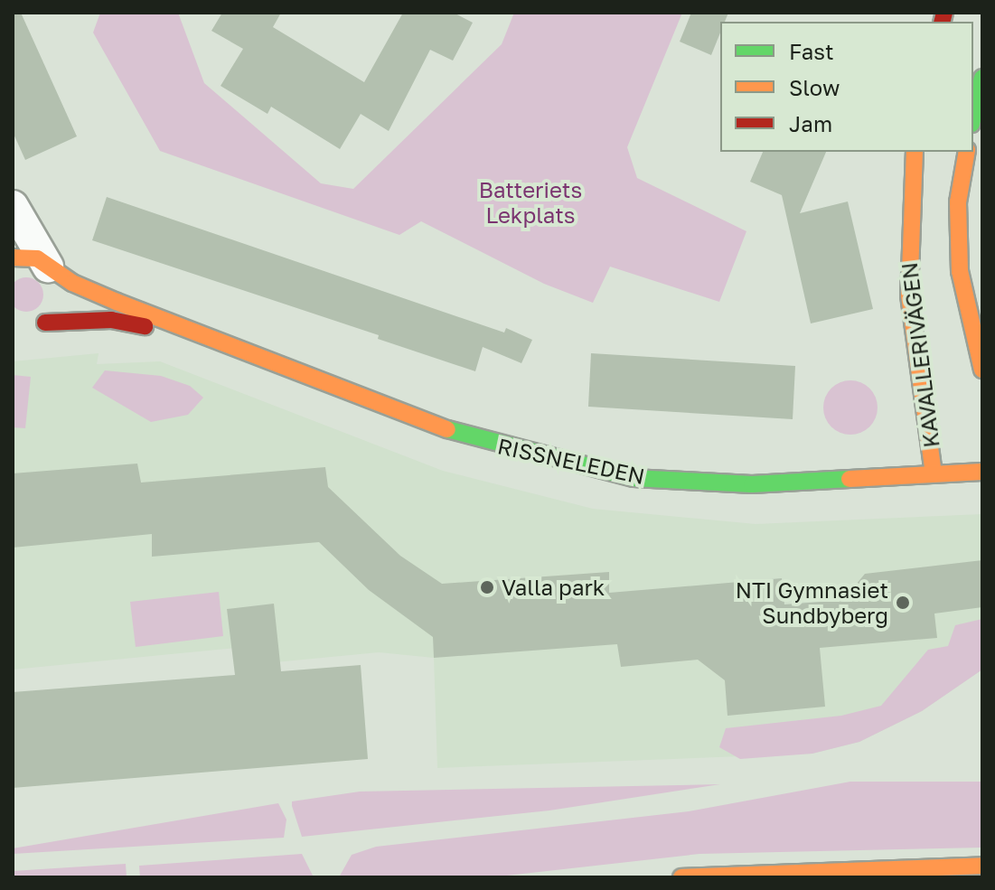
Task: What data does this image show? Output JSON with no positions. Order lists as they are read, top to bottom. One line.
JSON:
{"streets":{"street":["KAVALLERIVÄGEN","RISSNELEDEN"]},"crossings":[["KAVALLERIVÄGEN","RISSNELEDEN"]],"parks":["Batteriets Lekplats"],"places":["Valla park","NTI Gymnasiet Sundbyberg"],"legend":["Fast","Slow","Jam"]}
